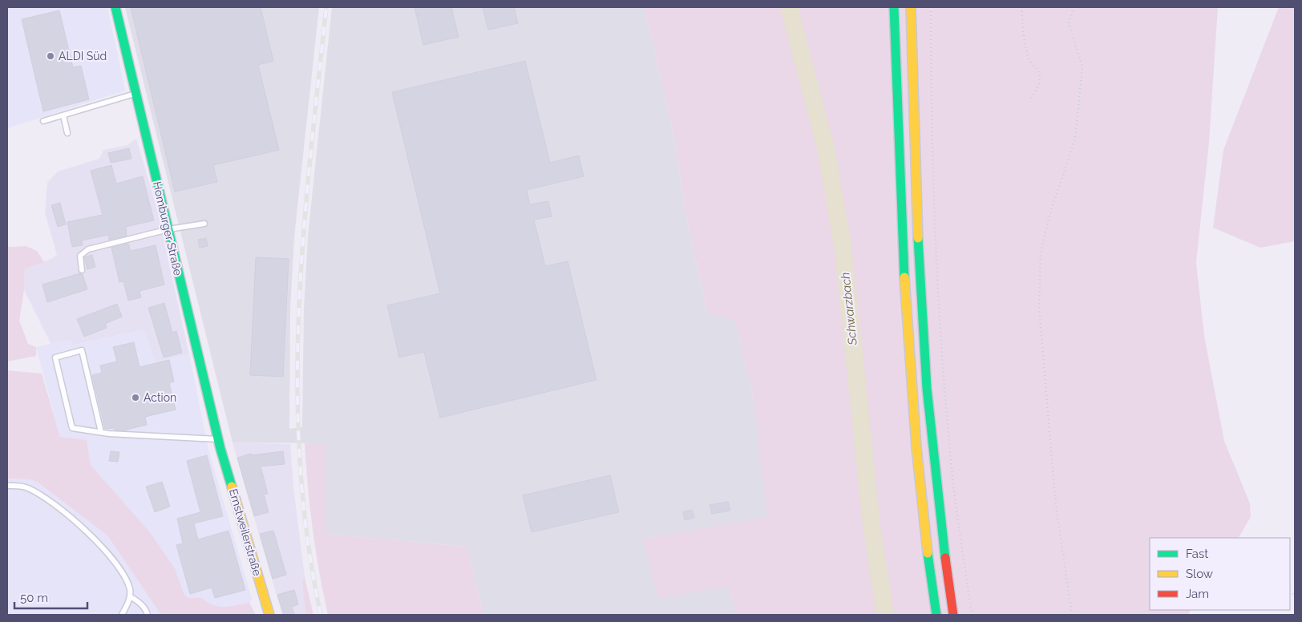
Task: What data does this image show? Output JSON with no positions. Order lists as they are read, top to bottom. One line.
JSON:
{"streets":{"main road":["Homburger Straße","Ernstweilerstraße"]},"crossings":[["Homburger Straße","Ernstweilerstraße"]],"water":["Schwarzbach"],"places":["ALDI Süd","Action"],"legend":["Fast","Slow","Jam"],"scale_bar":"50 m"}
